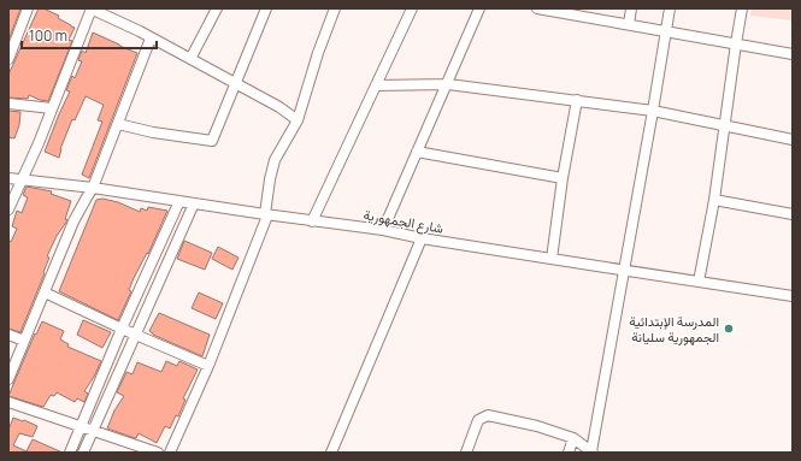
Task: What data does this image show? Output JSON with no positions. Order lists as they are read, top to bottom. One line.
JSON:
{"streets":{"street":["شارع الجمهورية"]},"places":["المدرسة الإبتدائية الجمهورية سليانة"],"scale_bar":"100 m"}
